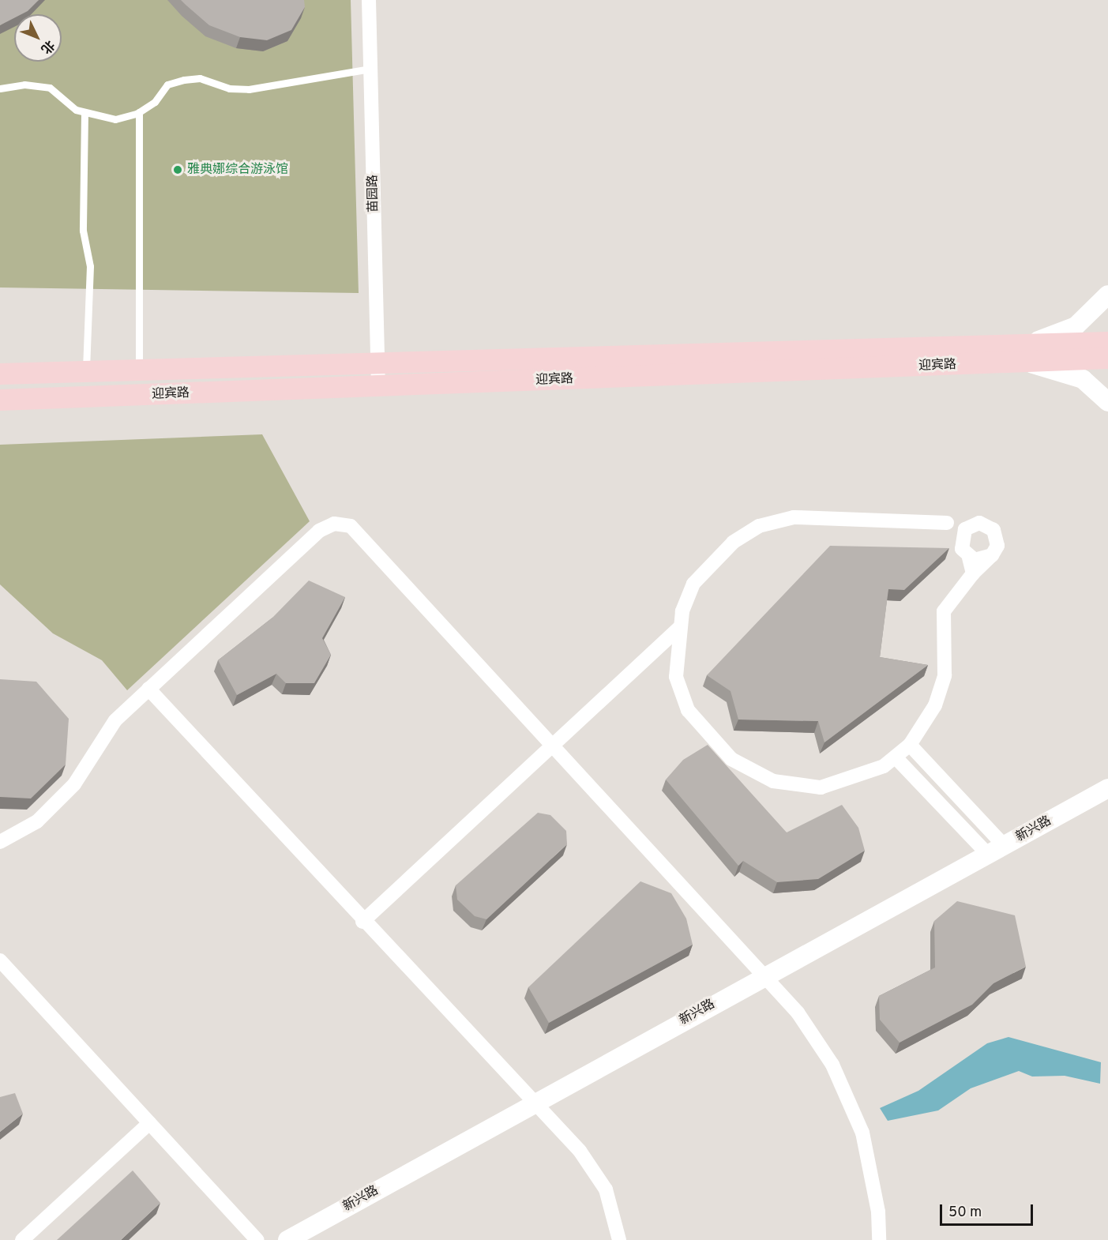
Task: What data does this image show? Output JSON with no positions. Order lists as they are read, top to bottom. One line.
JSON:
{"streets":{"main road":["迎宾路"],"street":["苗园路","新兴路"]},"crossings":[["苗园路","迎宾路"]],"places":["雅典娜综合游泳馆"],"scale_bar":"50 m","north":"bottom right"}
